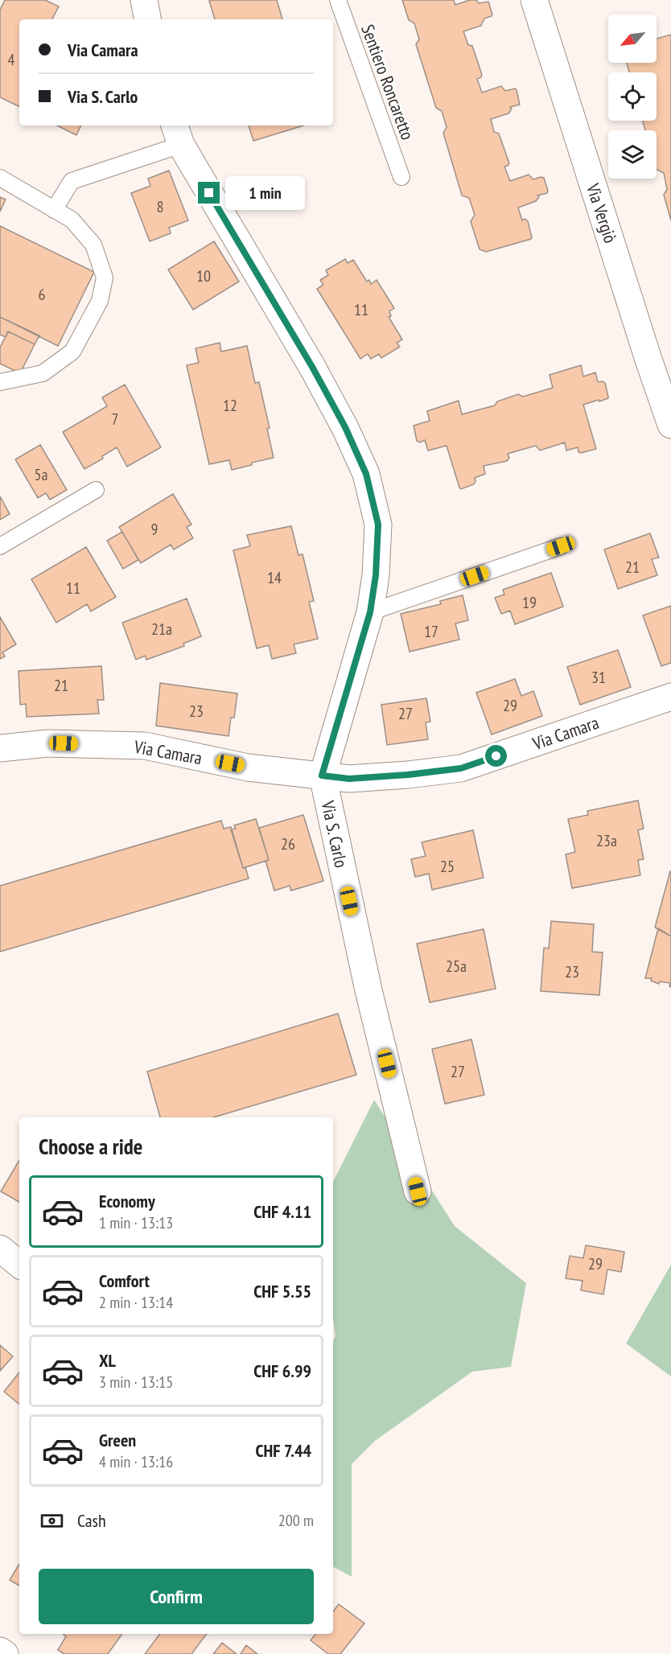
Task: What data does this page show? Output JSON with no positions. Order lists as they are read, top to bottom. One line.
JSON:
{"streets":{"street":["Via Vergiò","Via Camara","Via S. Carlo"],"lane":["Sentiero Roncaretto"]},"crossings":[["Via Camara","Via S. Carlo"]],"house_numbers":["4","8","10","6","11","12","7","5a","9","21","14","11","19","21a","17","31","21","29","23","27","23a","26","25","25a","23","27","29"],"north":"bottom left","page":{"banner":["Via Camara","Via S. Carlo"],"bubble":"1 min","heading":"Choose a ride","list":[{"name":"Economy","note":"1 min · 13:13","value":"CHF 4.11"},{"name":"Comfort","note":"2 min · 13:14","value":"CHF 5.55"},{"name":"XL","note":"3 min · 13:15","value":"CHF 6.99"},{"name":"Green","note":"4 min · 13:16","value":"CHF 7.44"}],"pay":["Cash","200 m"],"buttons":"Confirm"}}
